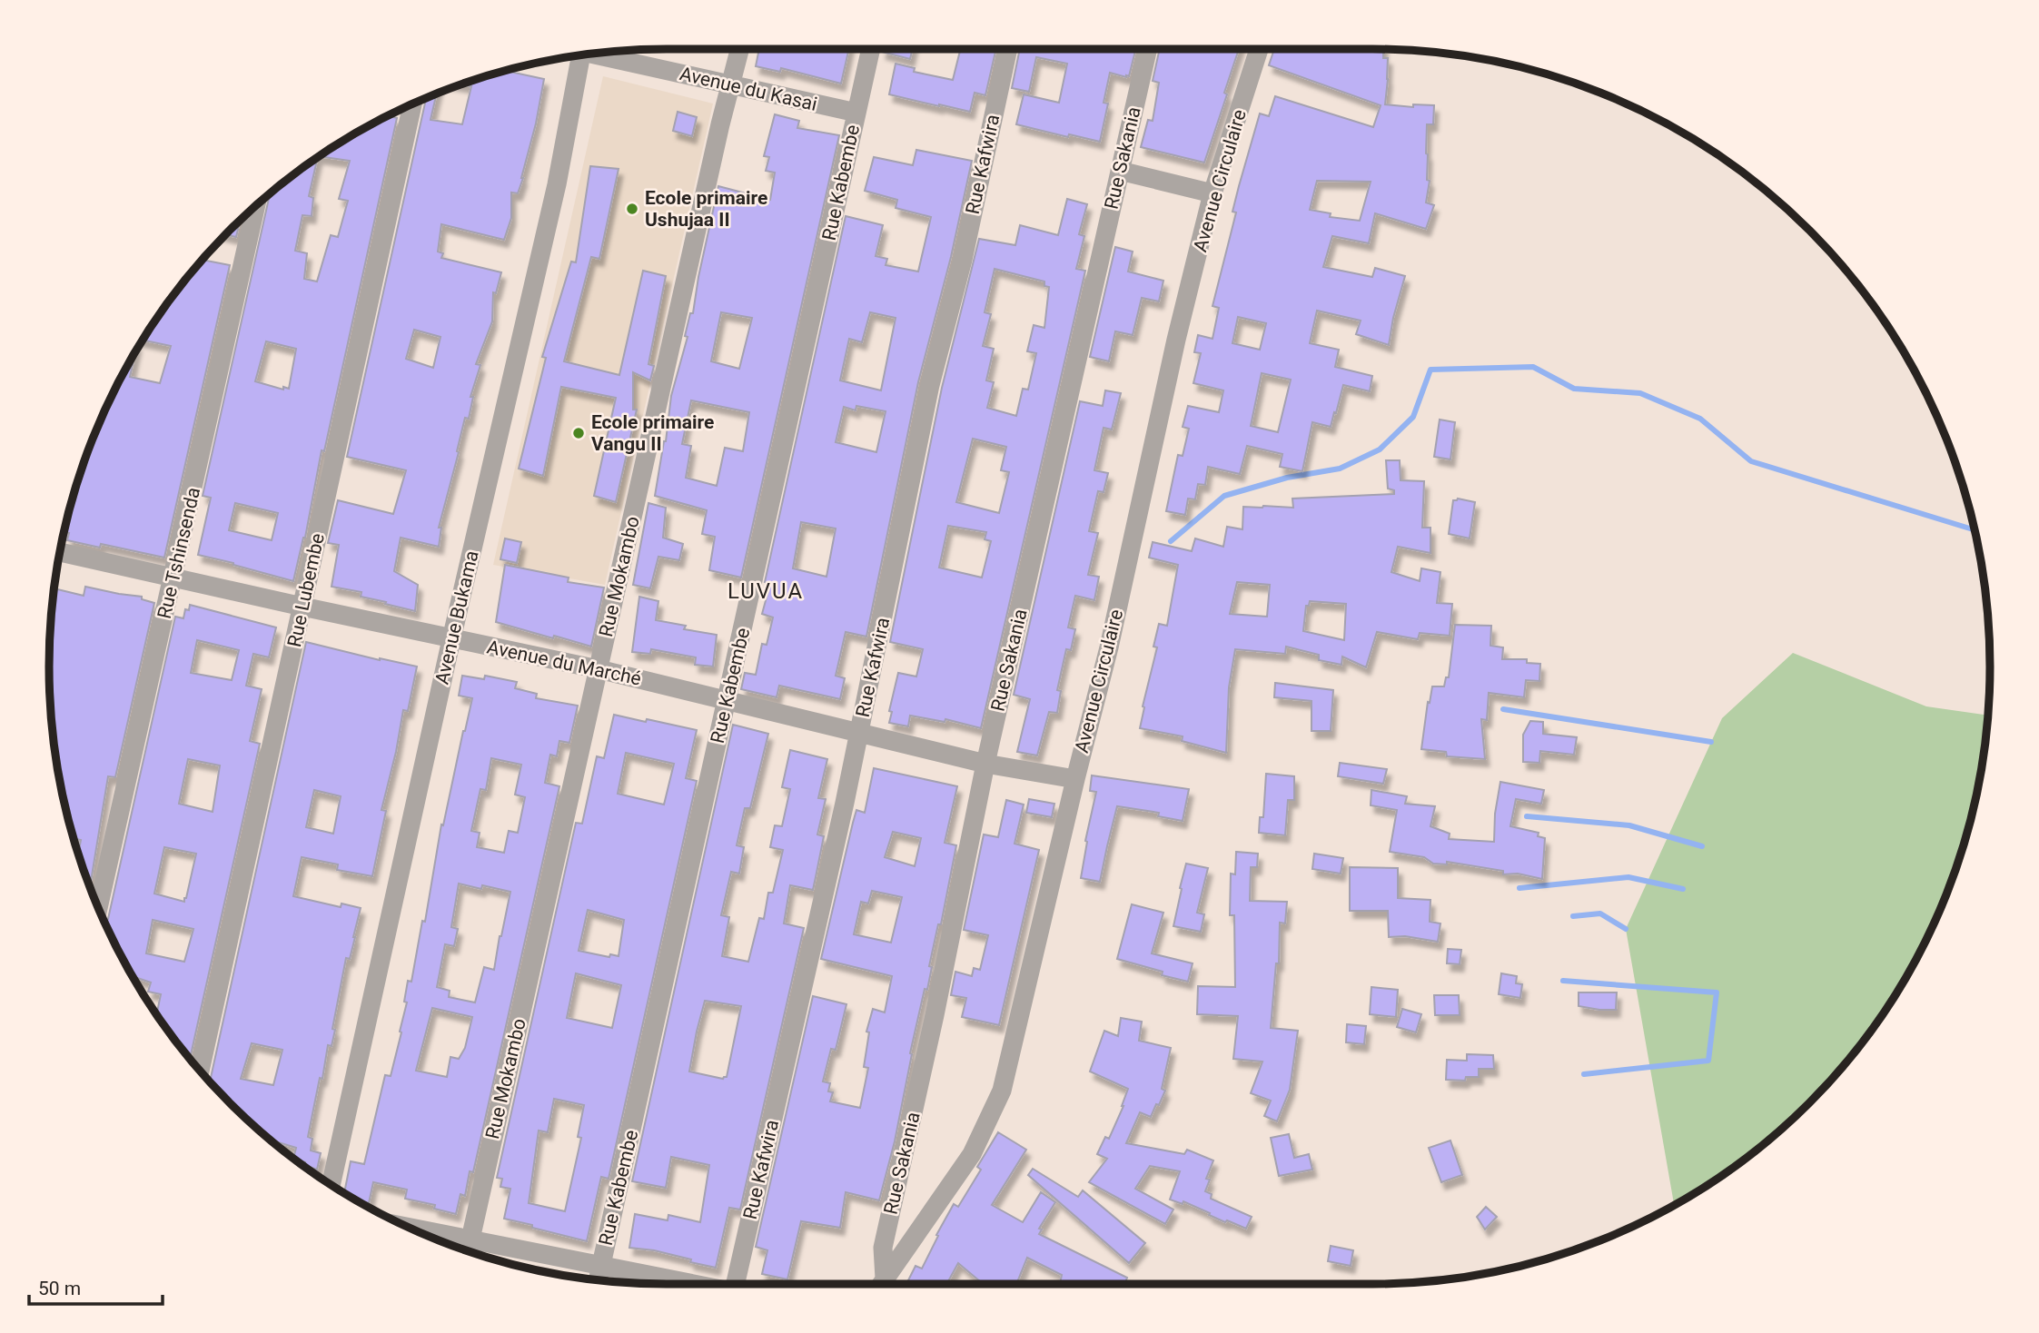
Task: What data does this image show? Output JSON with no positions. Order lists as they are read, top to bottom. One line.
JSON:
{"streets":{"street":["Avenue du Kasai","Rue Sakania","Rue Kafwira","Avenue Circulaire","Rue Kabembe","Rue Tshinsenda","Rue Mokambo","Rue Lubembe","Avenue Bukama","Avenue du Marché"]},"crossings":[["Avenue du Kasai","Rue Kabembe"],["Avenue du Kasai","Rue Mokambo"],["Rue Sakania","Avenue du Marché"],["Rue Kafwira","Avenue du Marché"],["Avenue Circulaire","Avenue du Marché"],["Rue Kabembe","Avenue du Marché"],["Rue Tshinsenda","Avenue du Marché"],["Rue Mokambo","Avenue du Marché"],["Rue Lubembe","Avenue du Marché"],["Avenue Bukama","Avenue du Marché"]],"districts":["LUVUA"],"places":["Ecole primaire Ushujaa II","Ecole primaire Vangu II"],"scale_bar":"50 m"}
